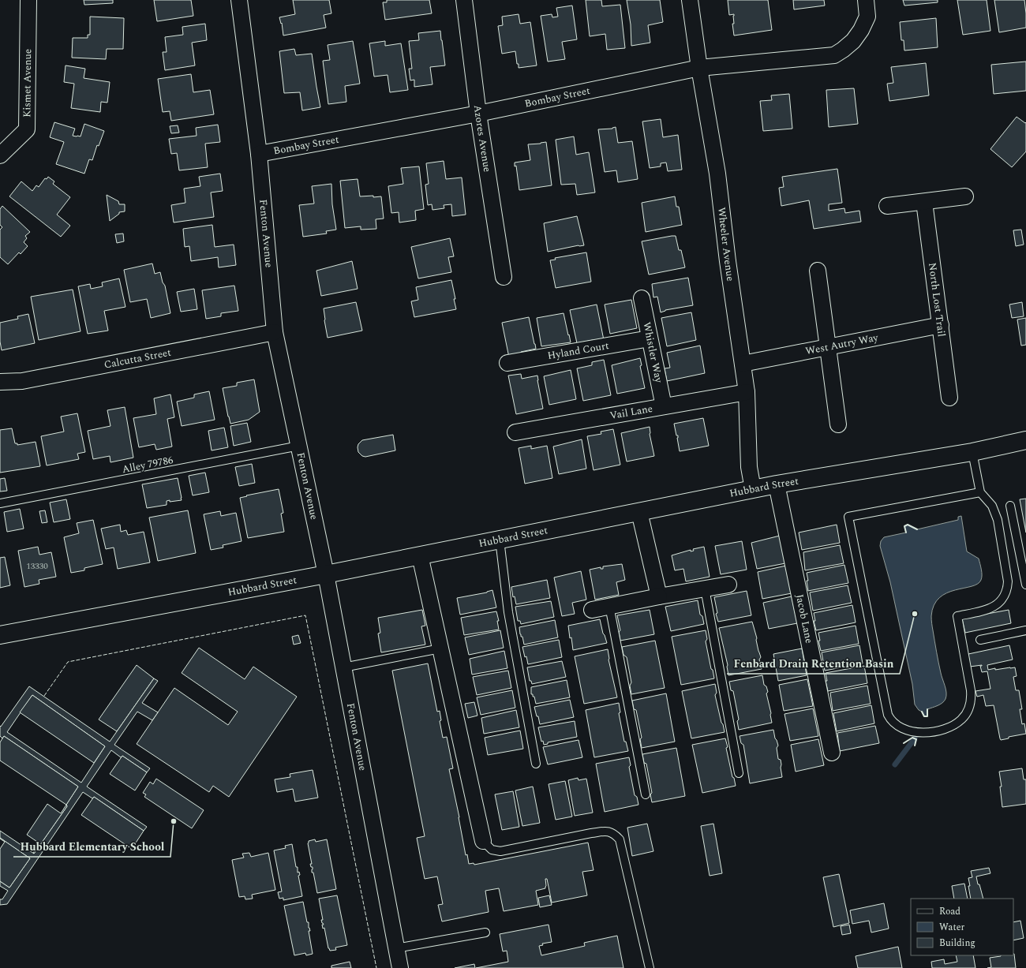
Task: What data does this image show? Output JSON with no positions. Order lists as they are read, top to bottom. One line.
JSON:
{"streets":{"main road":["Hubbard Street"],"street":["Kismet Avenue","Bombay Street","Azores Avenue","Fenton Avenue","Wheeler Avenue","North Lost Trail","West Autry Way","Hyland Court","Whistler Way","Calcutta Street","Vail Lane","Jacob Lane"],"lane":["Alley 79786"]},"crossings":[["Bombay Street","Azores Avenue"],["Bombay Street","Fenton Avenue"],["Bombay Street","Wheeler Avenue"],["Fenton Avenue","Calcutta Street"],["Fenton Avenue","Alley 79786"],["Fenton Avenue","Hubbard Street"],["Wheeler Avenue","West Autry Way"],["Wheeler Avenue","Vail Lane"],["Wheeler Avenue","Hubbard Street"],["North Lost Trail","West Autry Way"],["Hyland Court","Whistler Way"],["Whistler Way","Vail Lane"],["Hubbard Street","Jacob Lane"]],"places":["Fenbard Drain Retention Basin","Hubbard Elementary School"],"house_numbers":["13330"],"legend":["Road","Water","Building"]}
